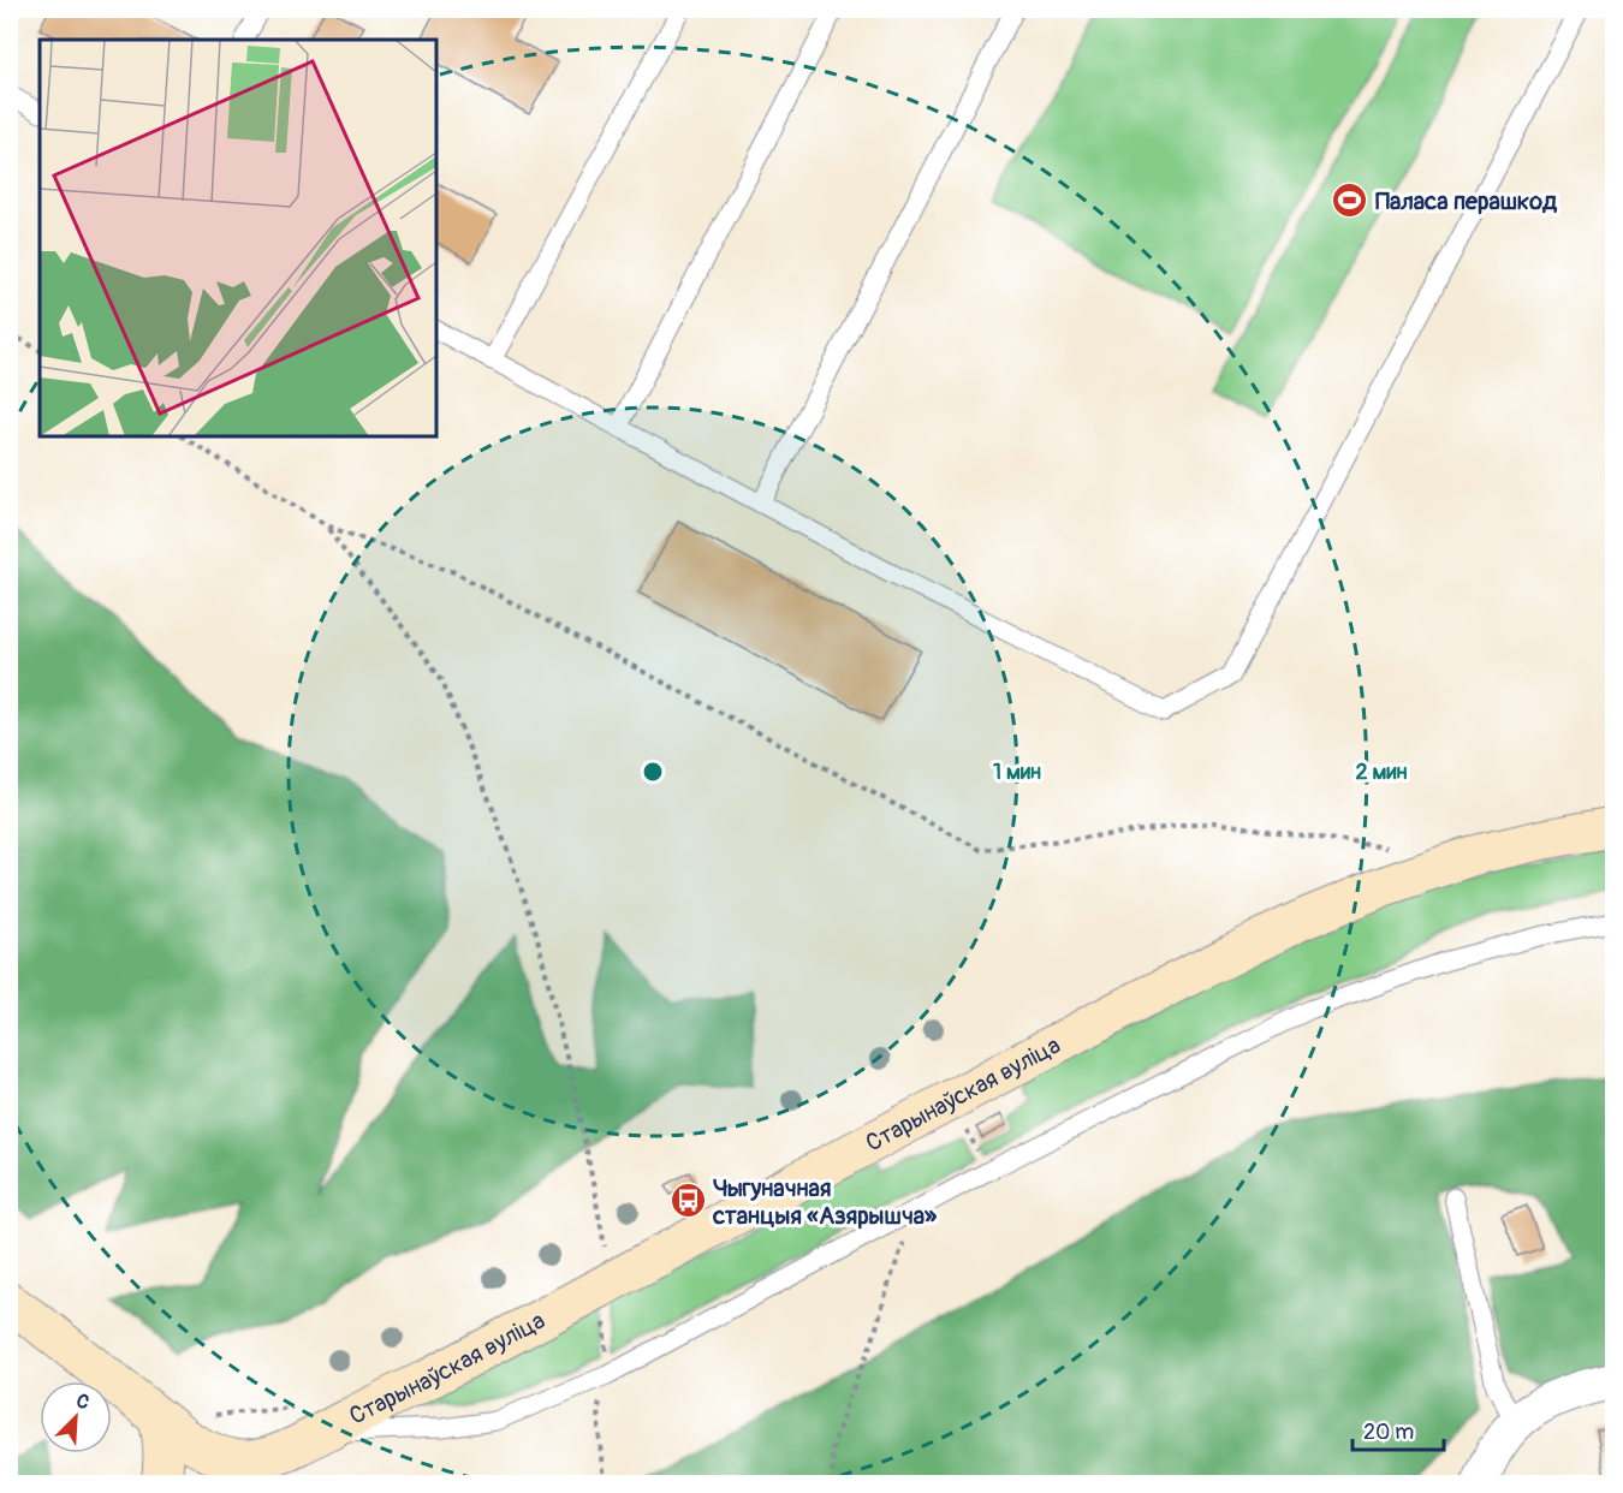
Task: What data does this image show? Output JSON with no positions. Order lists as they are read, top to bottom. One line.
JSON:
{"streets":{"main road":["Старынаўская вуліца"]},"places":{"sports":["Паласа перашкод"],"bus stop":["Чыгуначная станцыя «Азярышча»"]},"scale_bar":"20 m","north":"top right","rings":["1 мин","2 мин"]}
